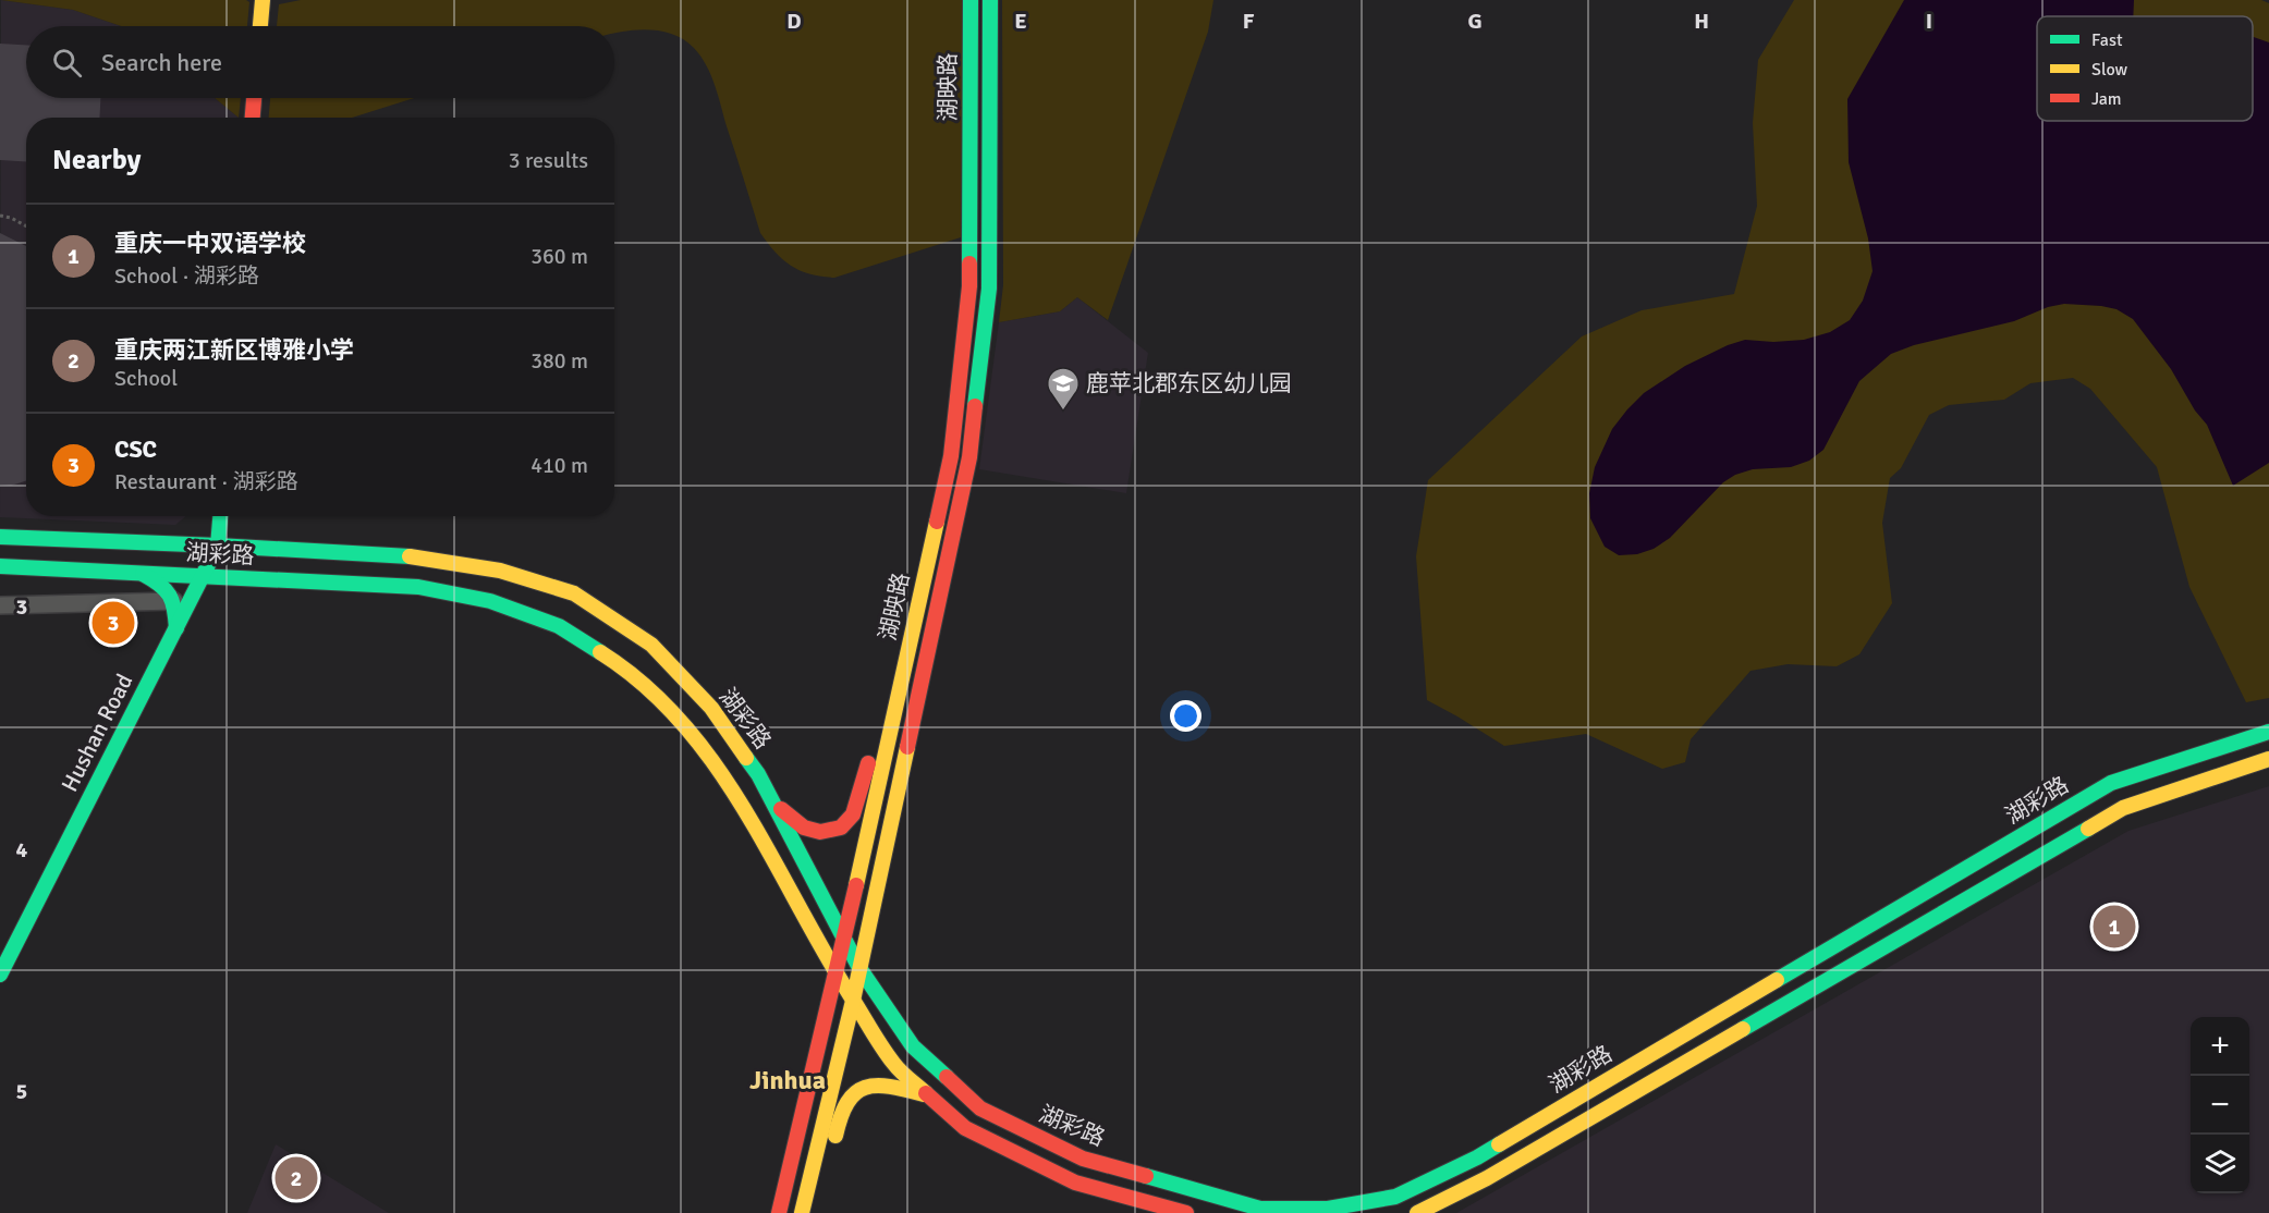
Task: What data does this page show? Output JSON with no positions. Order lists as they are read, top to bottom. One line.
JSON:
{"streets":{"main road":["湖映路","湖彩路","Hushan Road"]},"crossings":[["湖映路","湖彩路"],["湖彩路","Hushan Road"]],"districts":["Jinhua"],"places":{"school or university":["鹿苹北郡东区幼儿园"]},"legend":["Fast","Slow","Jam"],"page":{"search":"Search here","heading":["Nearby","3 results"],"list":[{"mark":"1","name":"重庆一中双语学校","note":"School · 湖彩路","value":"360 m"},{"mark":"2","name":"重庆两江新区博雅小学","note":"School","value":"380 m"},{"mark":"3","name":"CSC","note":"Restaurant · 湖彩路","value":"410 m"}],"pins":["3","1","2"],"map_buttons":["+","−"]},"grid":{"columns":["D","E","F","G","H","I"],"rows":["3","4","5"]}}
